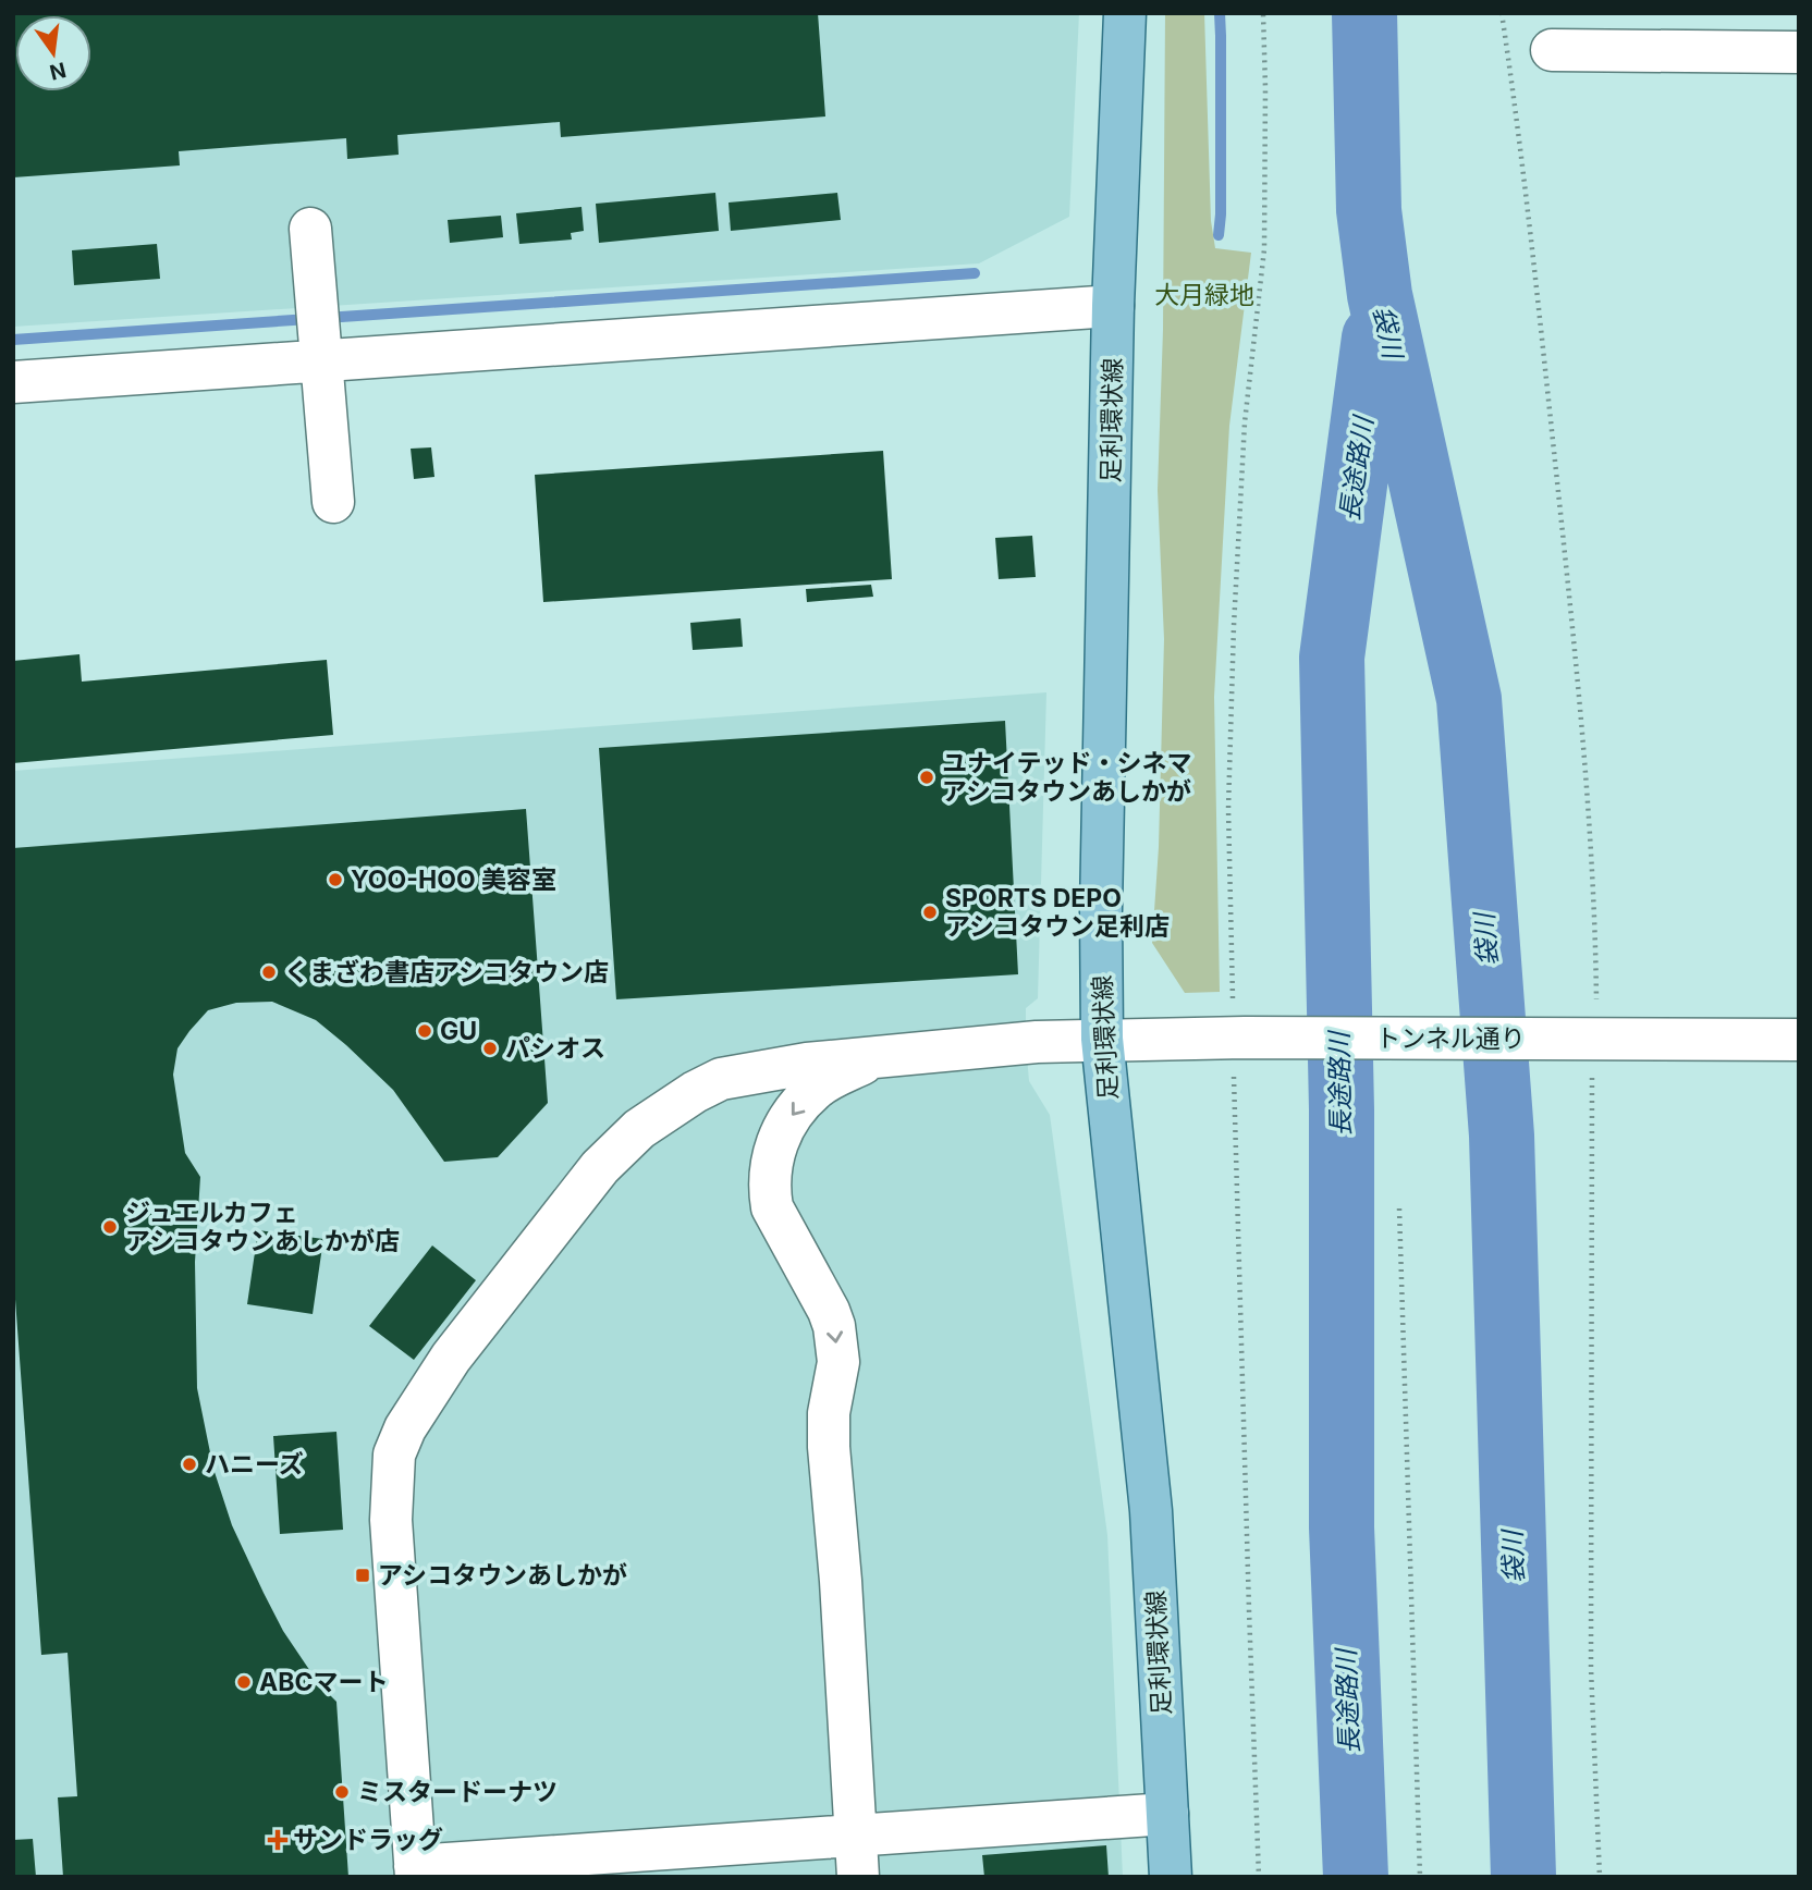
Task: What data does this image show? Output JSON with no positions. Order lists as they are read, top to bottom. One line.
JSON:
{"streets":{"main road":["足利環状線"],"street":["トンネル通り"]},"crossings":[["足利環状線","トンネル通り"]],"water":["袋川","長途路川"],"parks":["大月緑地"],"places":{"other":["ユナイテッド・シネマ アシコタウンあしかが","YOO-HOO 美容室","SPORTS DEPO アシコタウン足利店","くまざわ書店アシコタウン店","GU","パシオス","ジュエルカフェ アシコタウンあしかが店","ハニーズ","ABCマート","ミスタードーナツ"],"transit":["アシコタウンあしかが"],"health":["サンドラッグ"]},"north":"bottom"}
